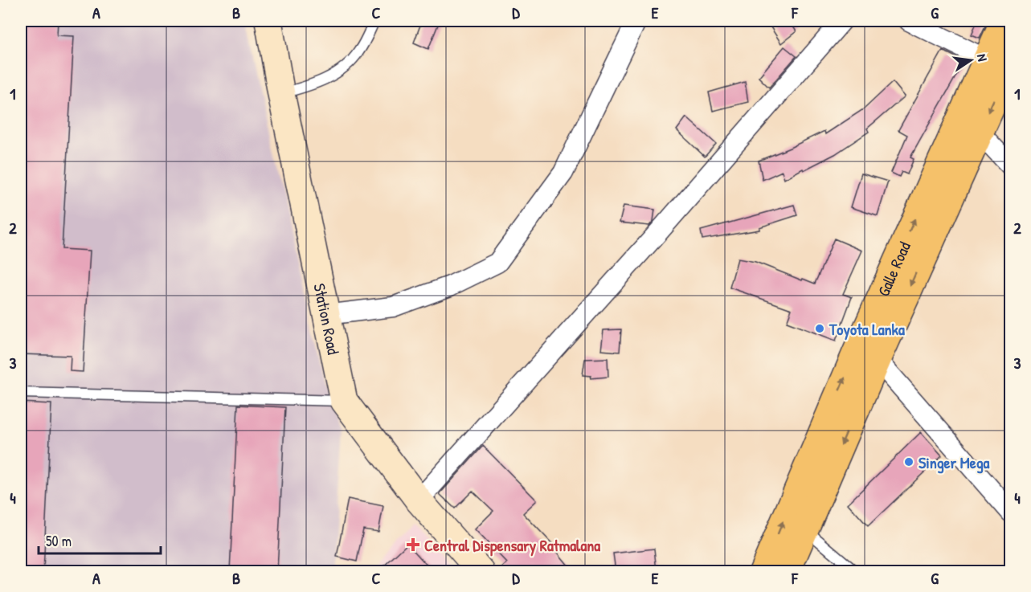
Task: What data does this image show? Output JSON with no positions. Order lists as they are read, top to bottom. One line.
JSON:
{"streets":{"highway":["Galle Road"],"street":["Station Road"]},"places":{"other":["Toyota Lanka","Singer Mega"],"health":["Central Dispensary Ratmalana"]},"scale_bar":"50 m","north":"right","grid":{"columns":["A","B","C","D","E","F","G"],"rows":["1","2","3","4"]}}
